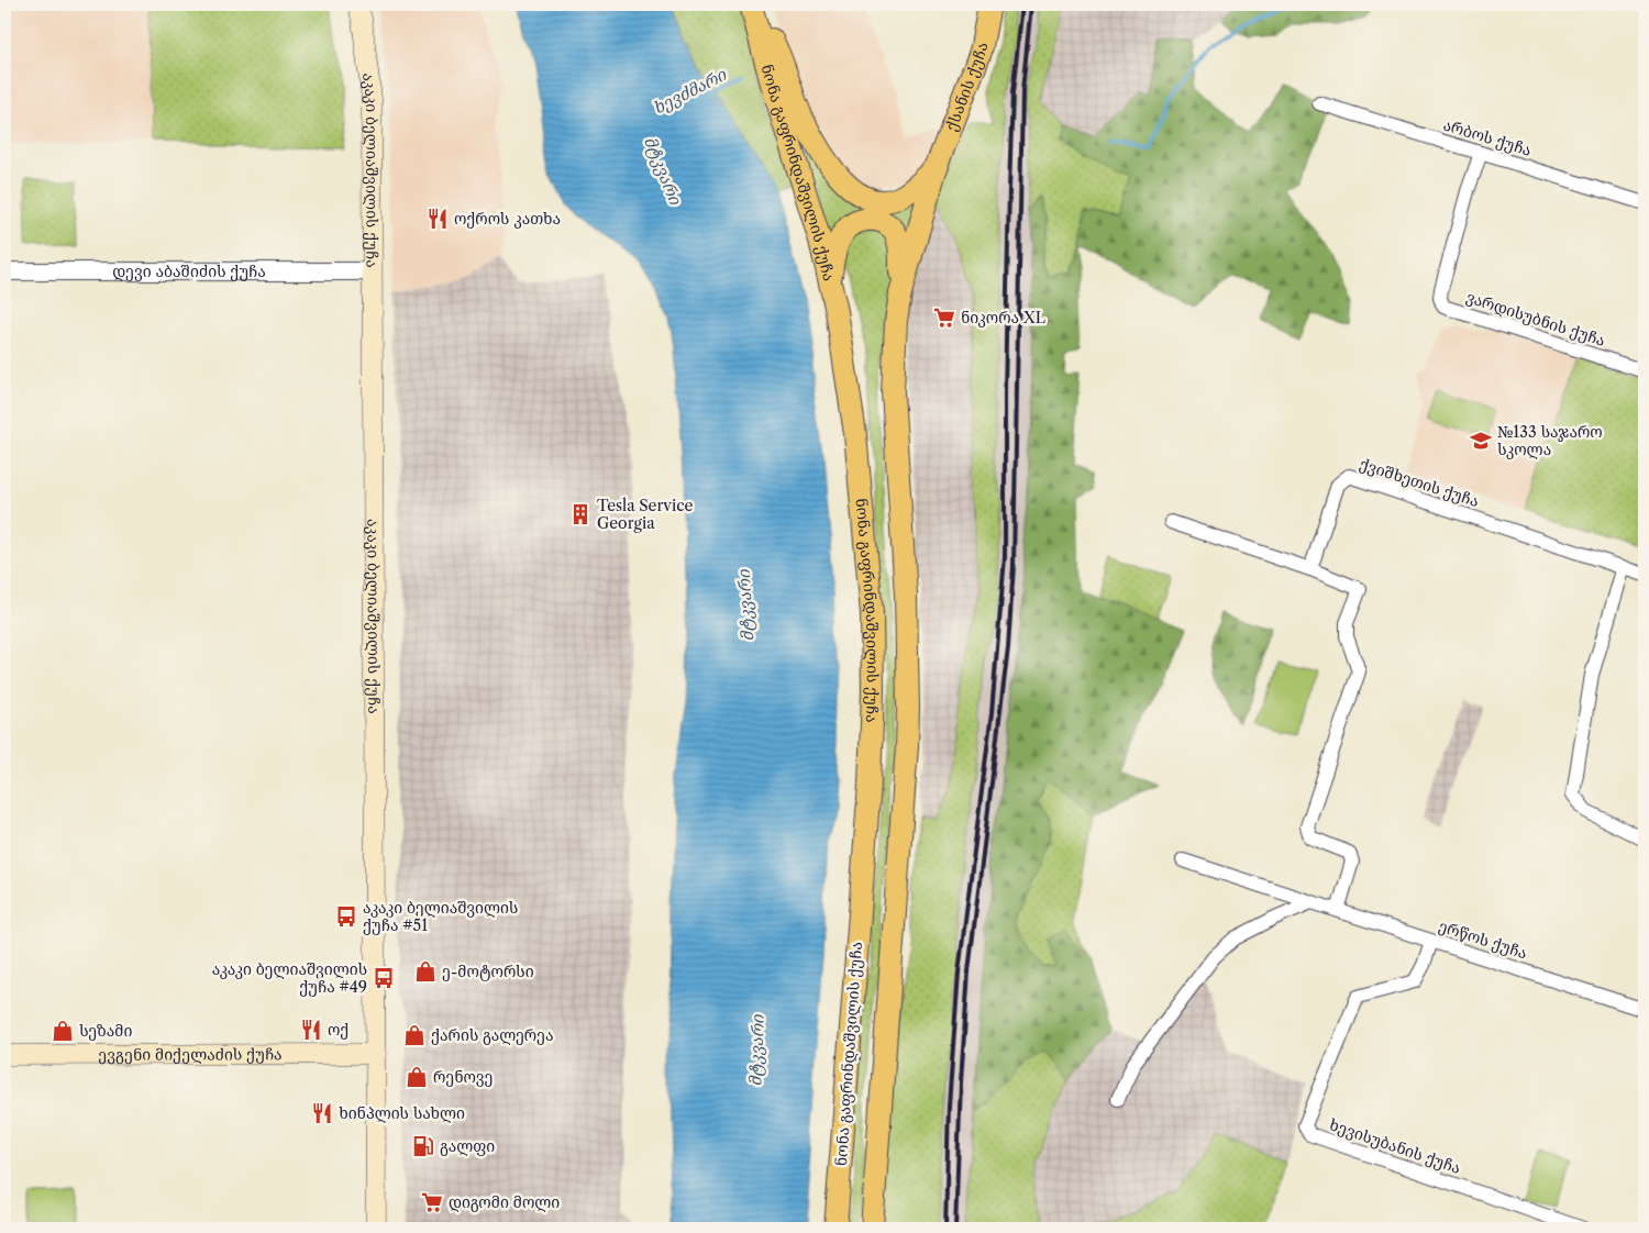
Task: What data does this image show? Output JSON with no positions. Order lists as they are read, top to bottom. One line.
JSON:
{"streets":{"main road":["ქსანის ქუჩა","აკაკი ბელიაშვილის ქუჩა","ნონა გაფრინდაშვილის ქუჩა","ევგენი მიქელაძის ქუჩა"],"street":["არბოს ქუჩა","დევი აბაშიძის ქუჩა","ვარდისუბნის ქუჩა","ქვიშხეთის ქუჩა","ერწოს ქუჩა","ხევისუბანის ქუჩა"]},"crossings":[["არბოს ქუჩა","ვარდისუბნის ქუჩა"],["აკაკი ბელიაშვილის ქუჩა","დევი აბაშიძის ქუჩა"],["აკაკი ბელიაშვილის ქუჩა","ევგენი მიქელაძის ქუჩა"],["ერწოს ქუჩა","ხევისუბანის ქუჩა"]],"water":["ხევძმარი","მტკვარი"],"places":{"restaurant":["ოქროს კათხა","ოქ","ხინპლის სახლი"],"supermarket":["ნიკორა XL","დიგომი მოლი"],"school or university":["№133 საჯარო სკოლა"],"building":["Tesla Service Georgia"],"bus stop":["აკაკი ბელიაშვილის ქუჩა #51","აკაკი ბელიაშვილის ქუჩა #49"],"shop":["ე-მოტორსი","სეზამი","ქარის გალერეა","რენოვე"],"fuel station":["გალფი"]}}
